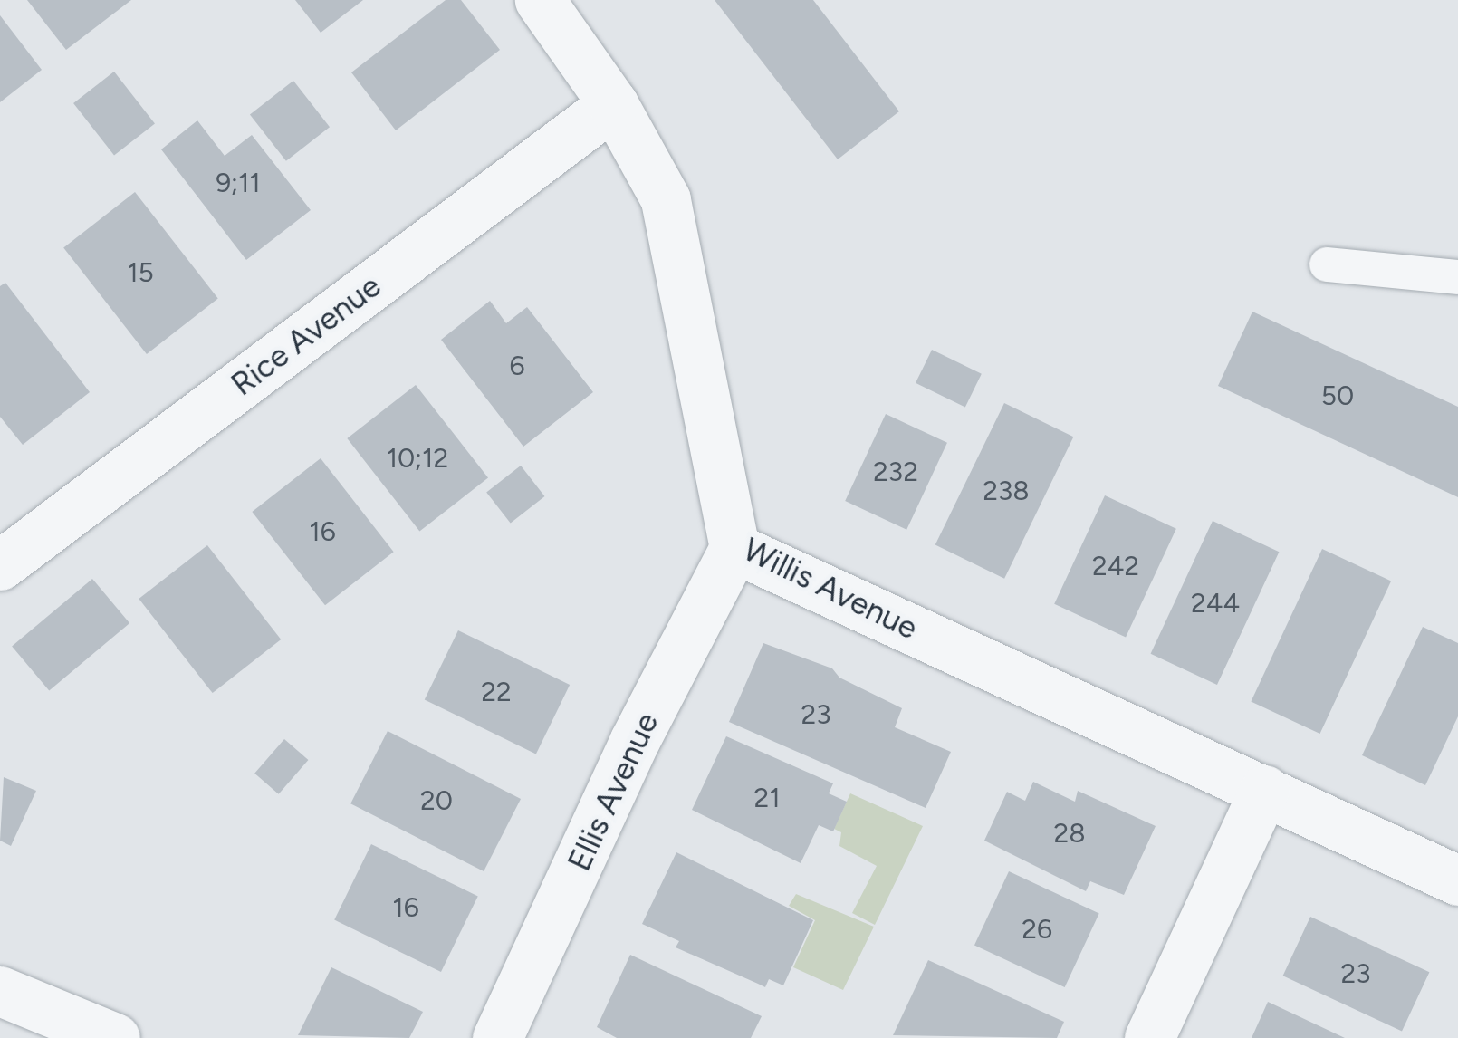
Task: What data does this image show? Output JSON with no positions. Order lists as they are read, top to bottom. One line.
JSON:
{"streets":{"street":["Rice Avenue","Willis Avenue","Ellis Avenue"]},"crossings":[["Rice Avenue","Willis Avenue"],["Willis Avenue","Ellis Avenue"]],"house_numbers":["9;11","15","6","50","10;12","232","238","16","242","244","22","23","21","20","28","16","26","23"]}
